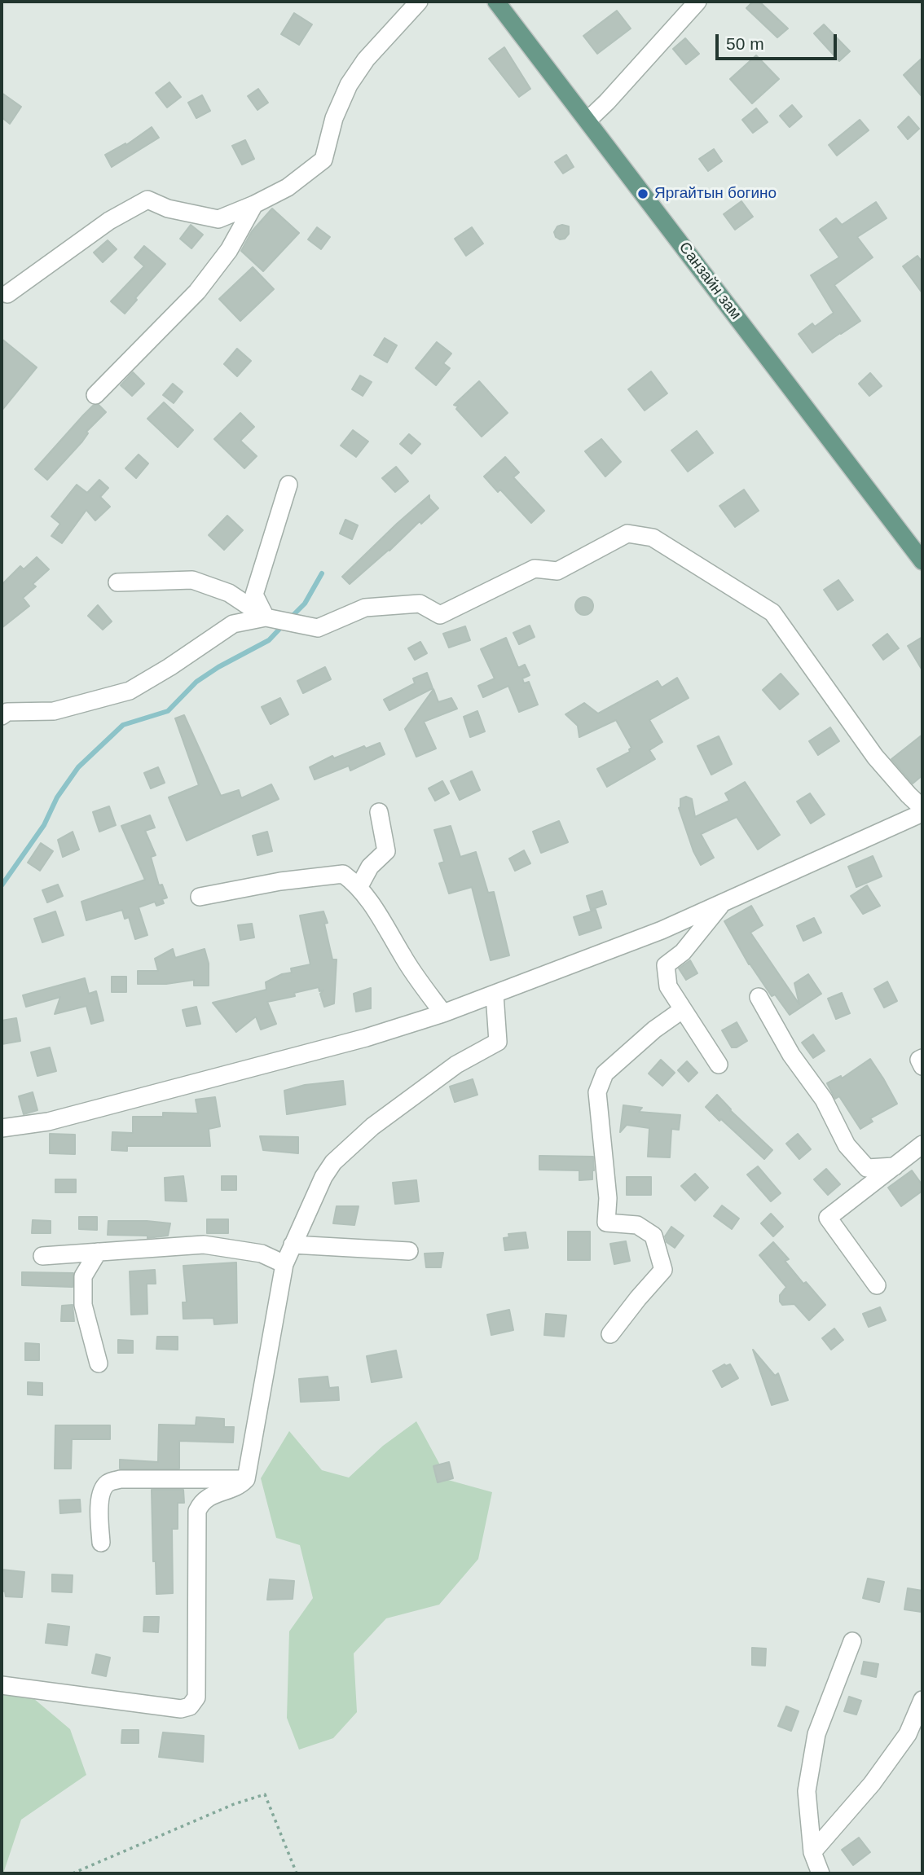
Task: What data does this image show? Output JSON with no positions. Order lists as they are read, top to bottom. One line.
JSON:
{"streets":{"main road":["Санзайн зам"]},"places":["Яргайтын богино"],"scale_bar":"50 m"}
